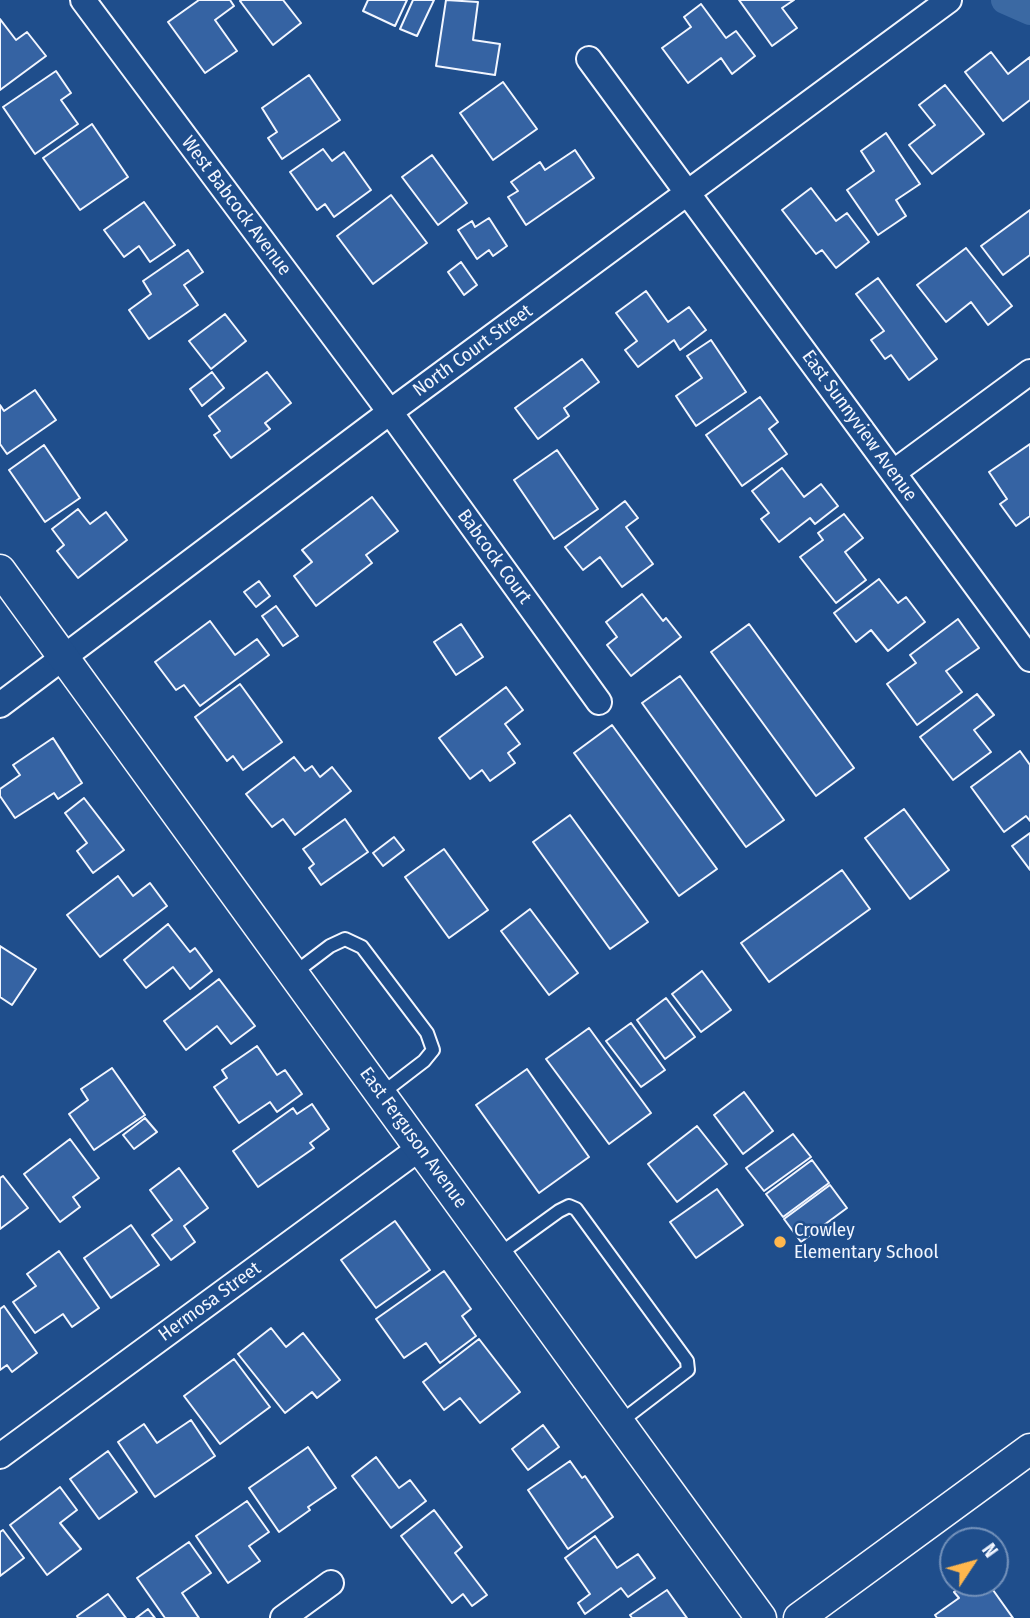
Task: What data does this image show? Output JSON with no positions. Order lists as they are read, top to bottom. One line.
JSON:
{"streets":{"street":["West Babcock Avenue","North Court Street","East Sunnyview Avenue","Babcock Court","East Ferguson Avenue","Hermosa Street"]},"crossings":[["West Babcock Avenue","North Court Street"],["West Babcock Avenue","Babcock Court"],["North Court Street","East Sunnyview Avenue"],["North Court Street","Babcock Court"],["North Court Street","East Ferguson Avenue"],["East Ferguson Avenue","Hermosa Street"]],"places":["Crowley Elementary School"],"north":"top right"}
